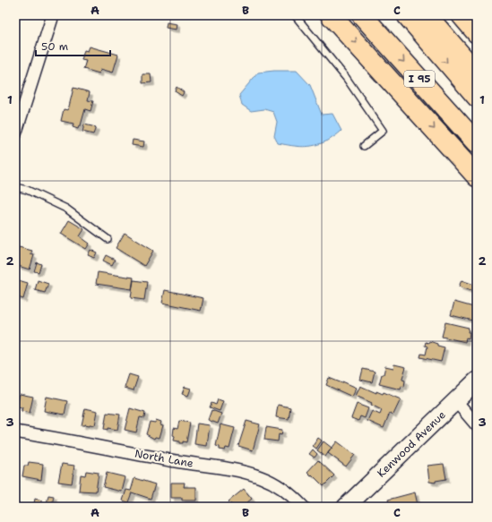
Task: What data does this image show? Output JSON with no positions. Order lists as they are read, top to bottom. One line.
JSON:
{"streets":{"highway":["I 95"],"main road":["Kenwood Avenue"],"street":["North Lane"]},"scale_bar":"50 m","grid":{"columns":["A","B","C"],"rows":["1","2","3"]}}
